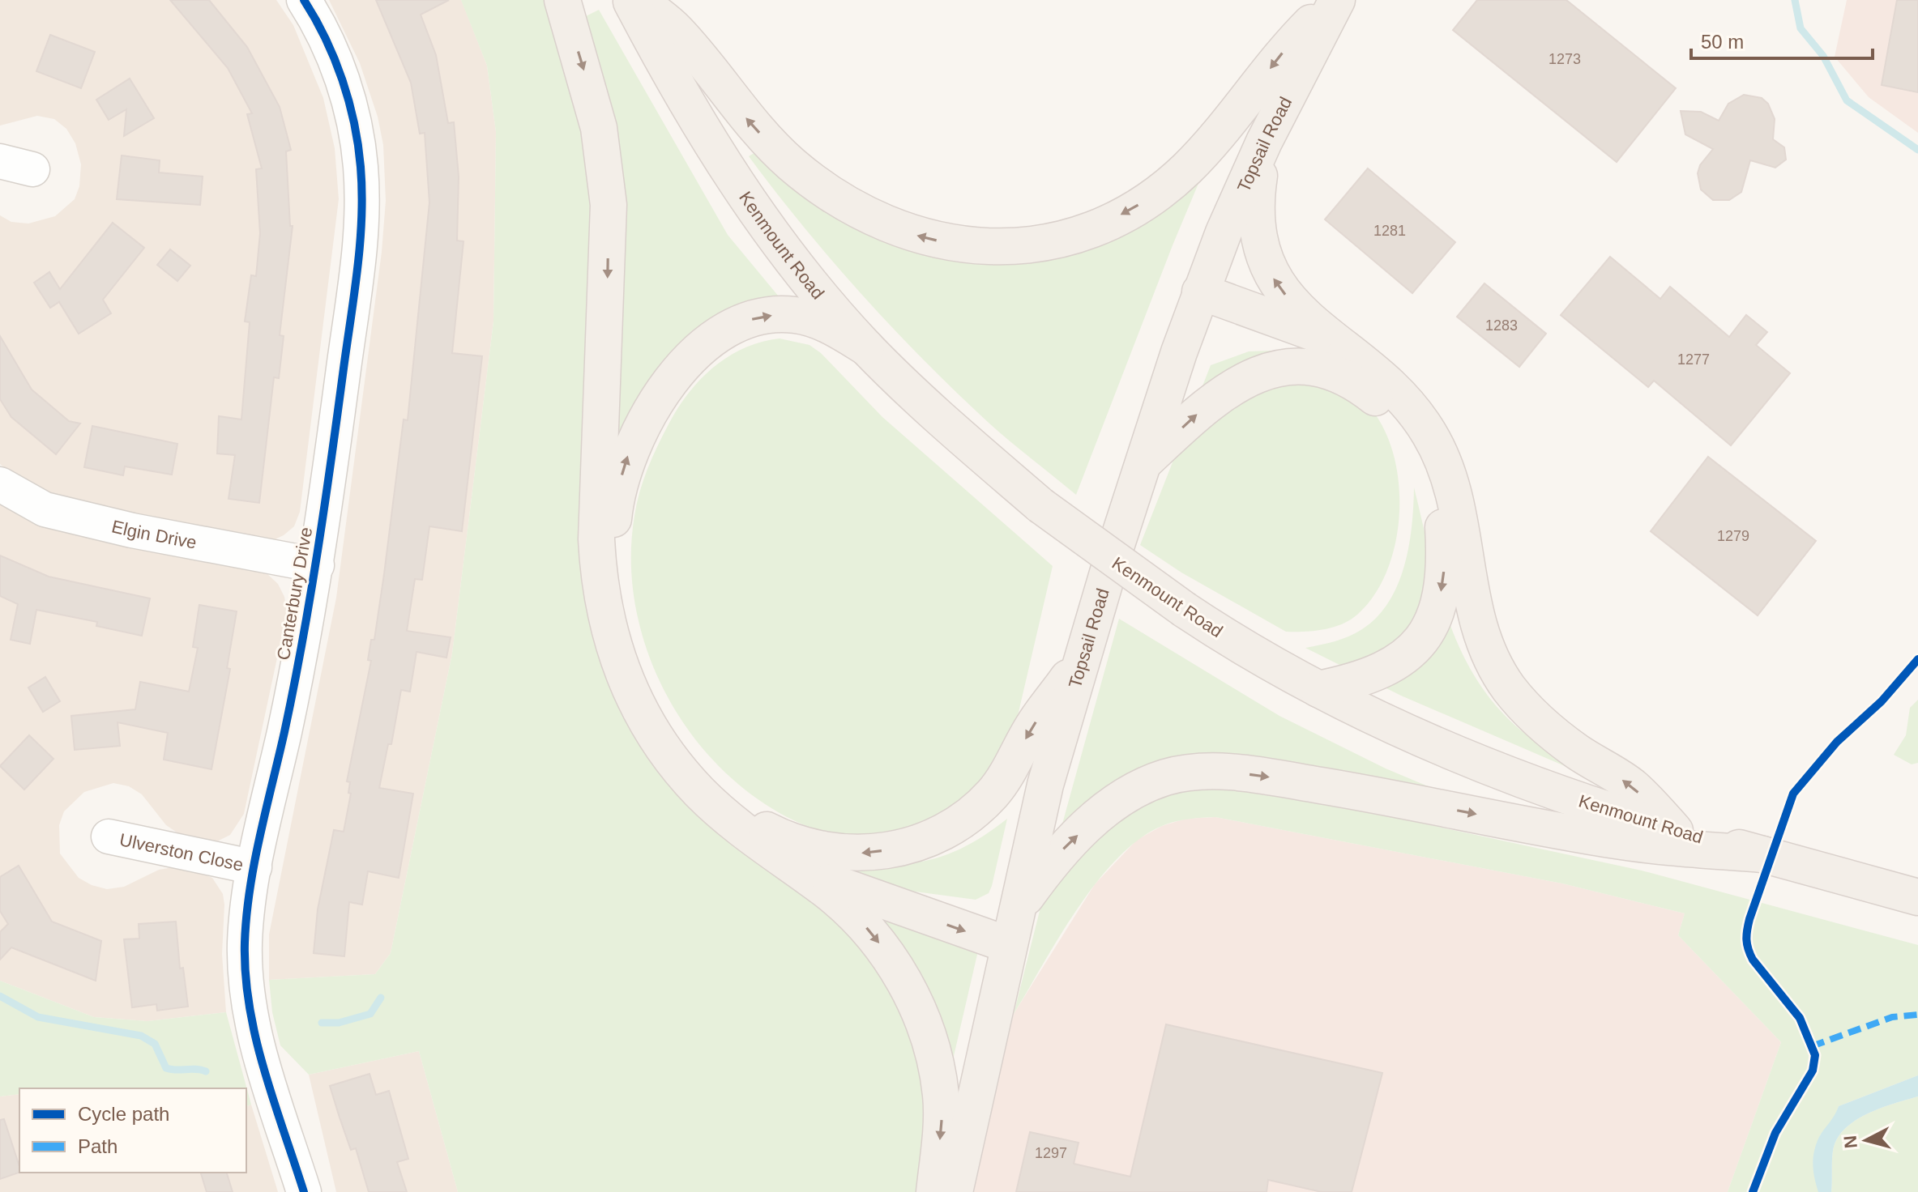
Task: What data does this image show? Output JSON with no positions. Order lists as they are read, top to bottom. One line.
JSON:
{"streets":{"main road":["Topsail Road","Kenmount Road"],"street":["Elgin Drive","Canterbury Drive","Ulverston Close"]},"crossings":[["Elgin Drive","Canterbury Drive"],["Canterbury Drive","Ulverston Close"]],"house_numbers":["1273","1281","1283","1277","1279","1297"],"legend":["Cycle path","Path"],"scale_bar":"50 m","north":"left"}
